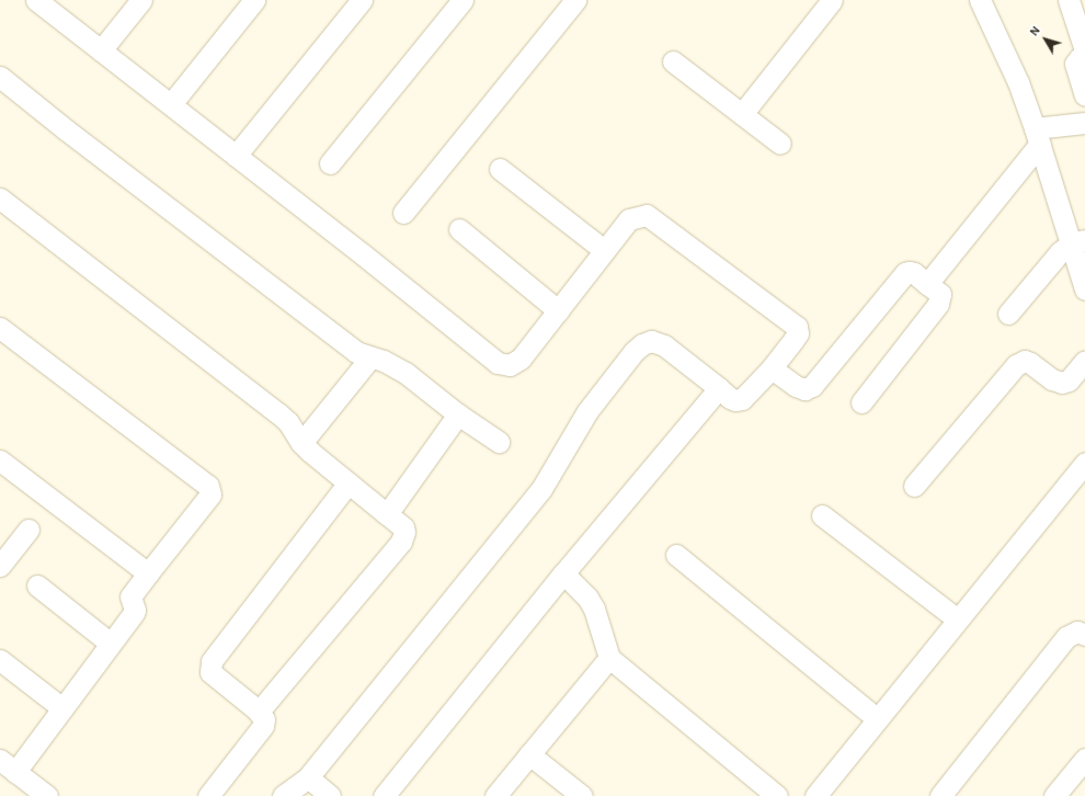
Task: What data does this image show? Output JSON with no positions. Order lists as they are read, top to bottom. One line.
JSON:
{"north":"top left"}
